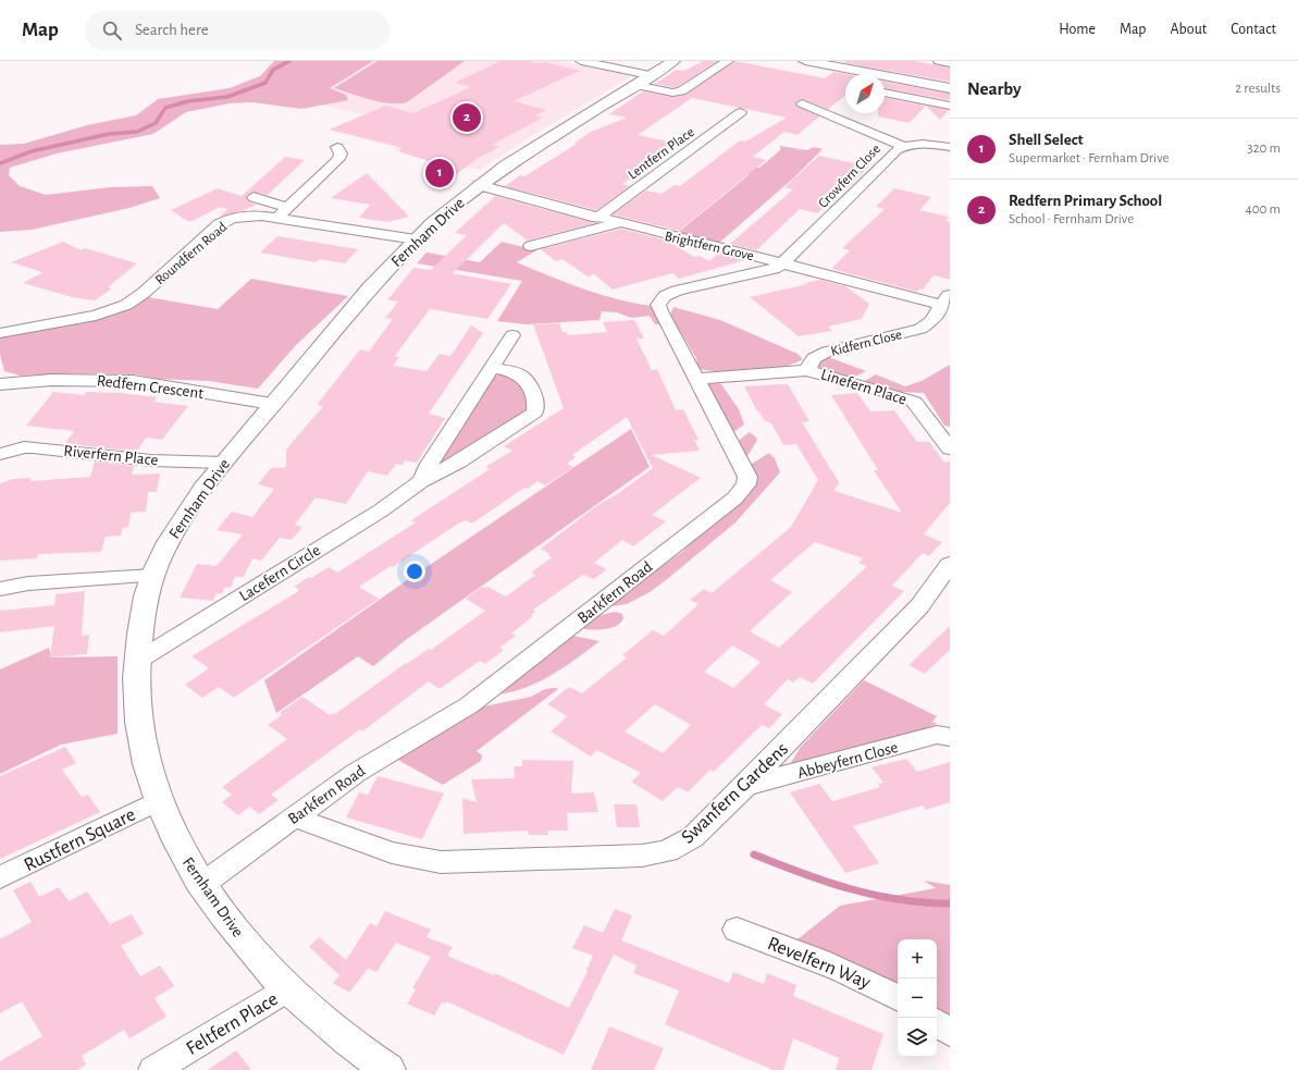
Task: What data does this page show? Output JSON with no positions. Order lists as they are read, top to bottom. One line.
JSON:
{"streets":{"street":["Lentfern Place","Crowfern Close","Fernham Drive","Brightfern Grove","Roundfern Road","Kidfern Close","Redfern Crescent","Linefern Place","Riverfern Place","Lacefern Circle","Barkfern Road","Abbeyfern Close","Swanfern Gardens","Rustfern Square","Revelfern Way","Feltfern Place"]},"crossings":[["Lentfern Place","Brightfern Grove"],["Crowfern Close","Brightfern Grove"],["Crowfern Close","Barkfern Road"],["Fernham Drive","Brightfern Grove"],["Fernham Drive","Roundfern Road"],["Fernham Drive","Redfern Crescent"],["Fernham Drive","Riverfern Place"],["Fernham Drive","Lacefern Circle"],["Fernham Drive","Barkfern Road"],["Fernham Drive","Rustfern Square"],["Fernham Drive","Feltfern Place"],["Brightfern Grove","Kidfern Close"],["Brightfern Grove","Barkfern Road"],["Kidfern Close","Linefern Place"],["Barkfern Road","Swanfern Gardens"],["Abbeyfern Close","Swanfern Gardens"]],"north":"top right","page":{"header":"Map","search":"Search here","nav":["Home","Map","About","Contact"],"heading":["Nearby","2 results"],"pins":["2","1"],"list":[{"mark":"1","name":"Shell Select","note":"Supermarket · Fernham Drive","value":"320 m"},{"mark":"2","name":"Redfern Primary School","note":"School · Fernham Drive","value":"400 m"}],"map_buttons":["+","−"]}}
